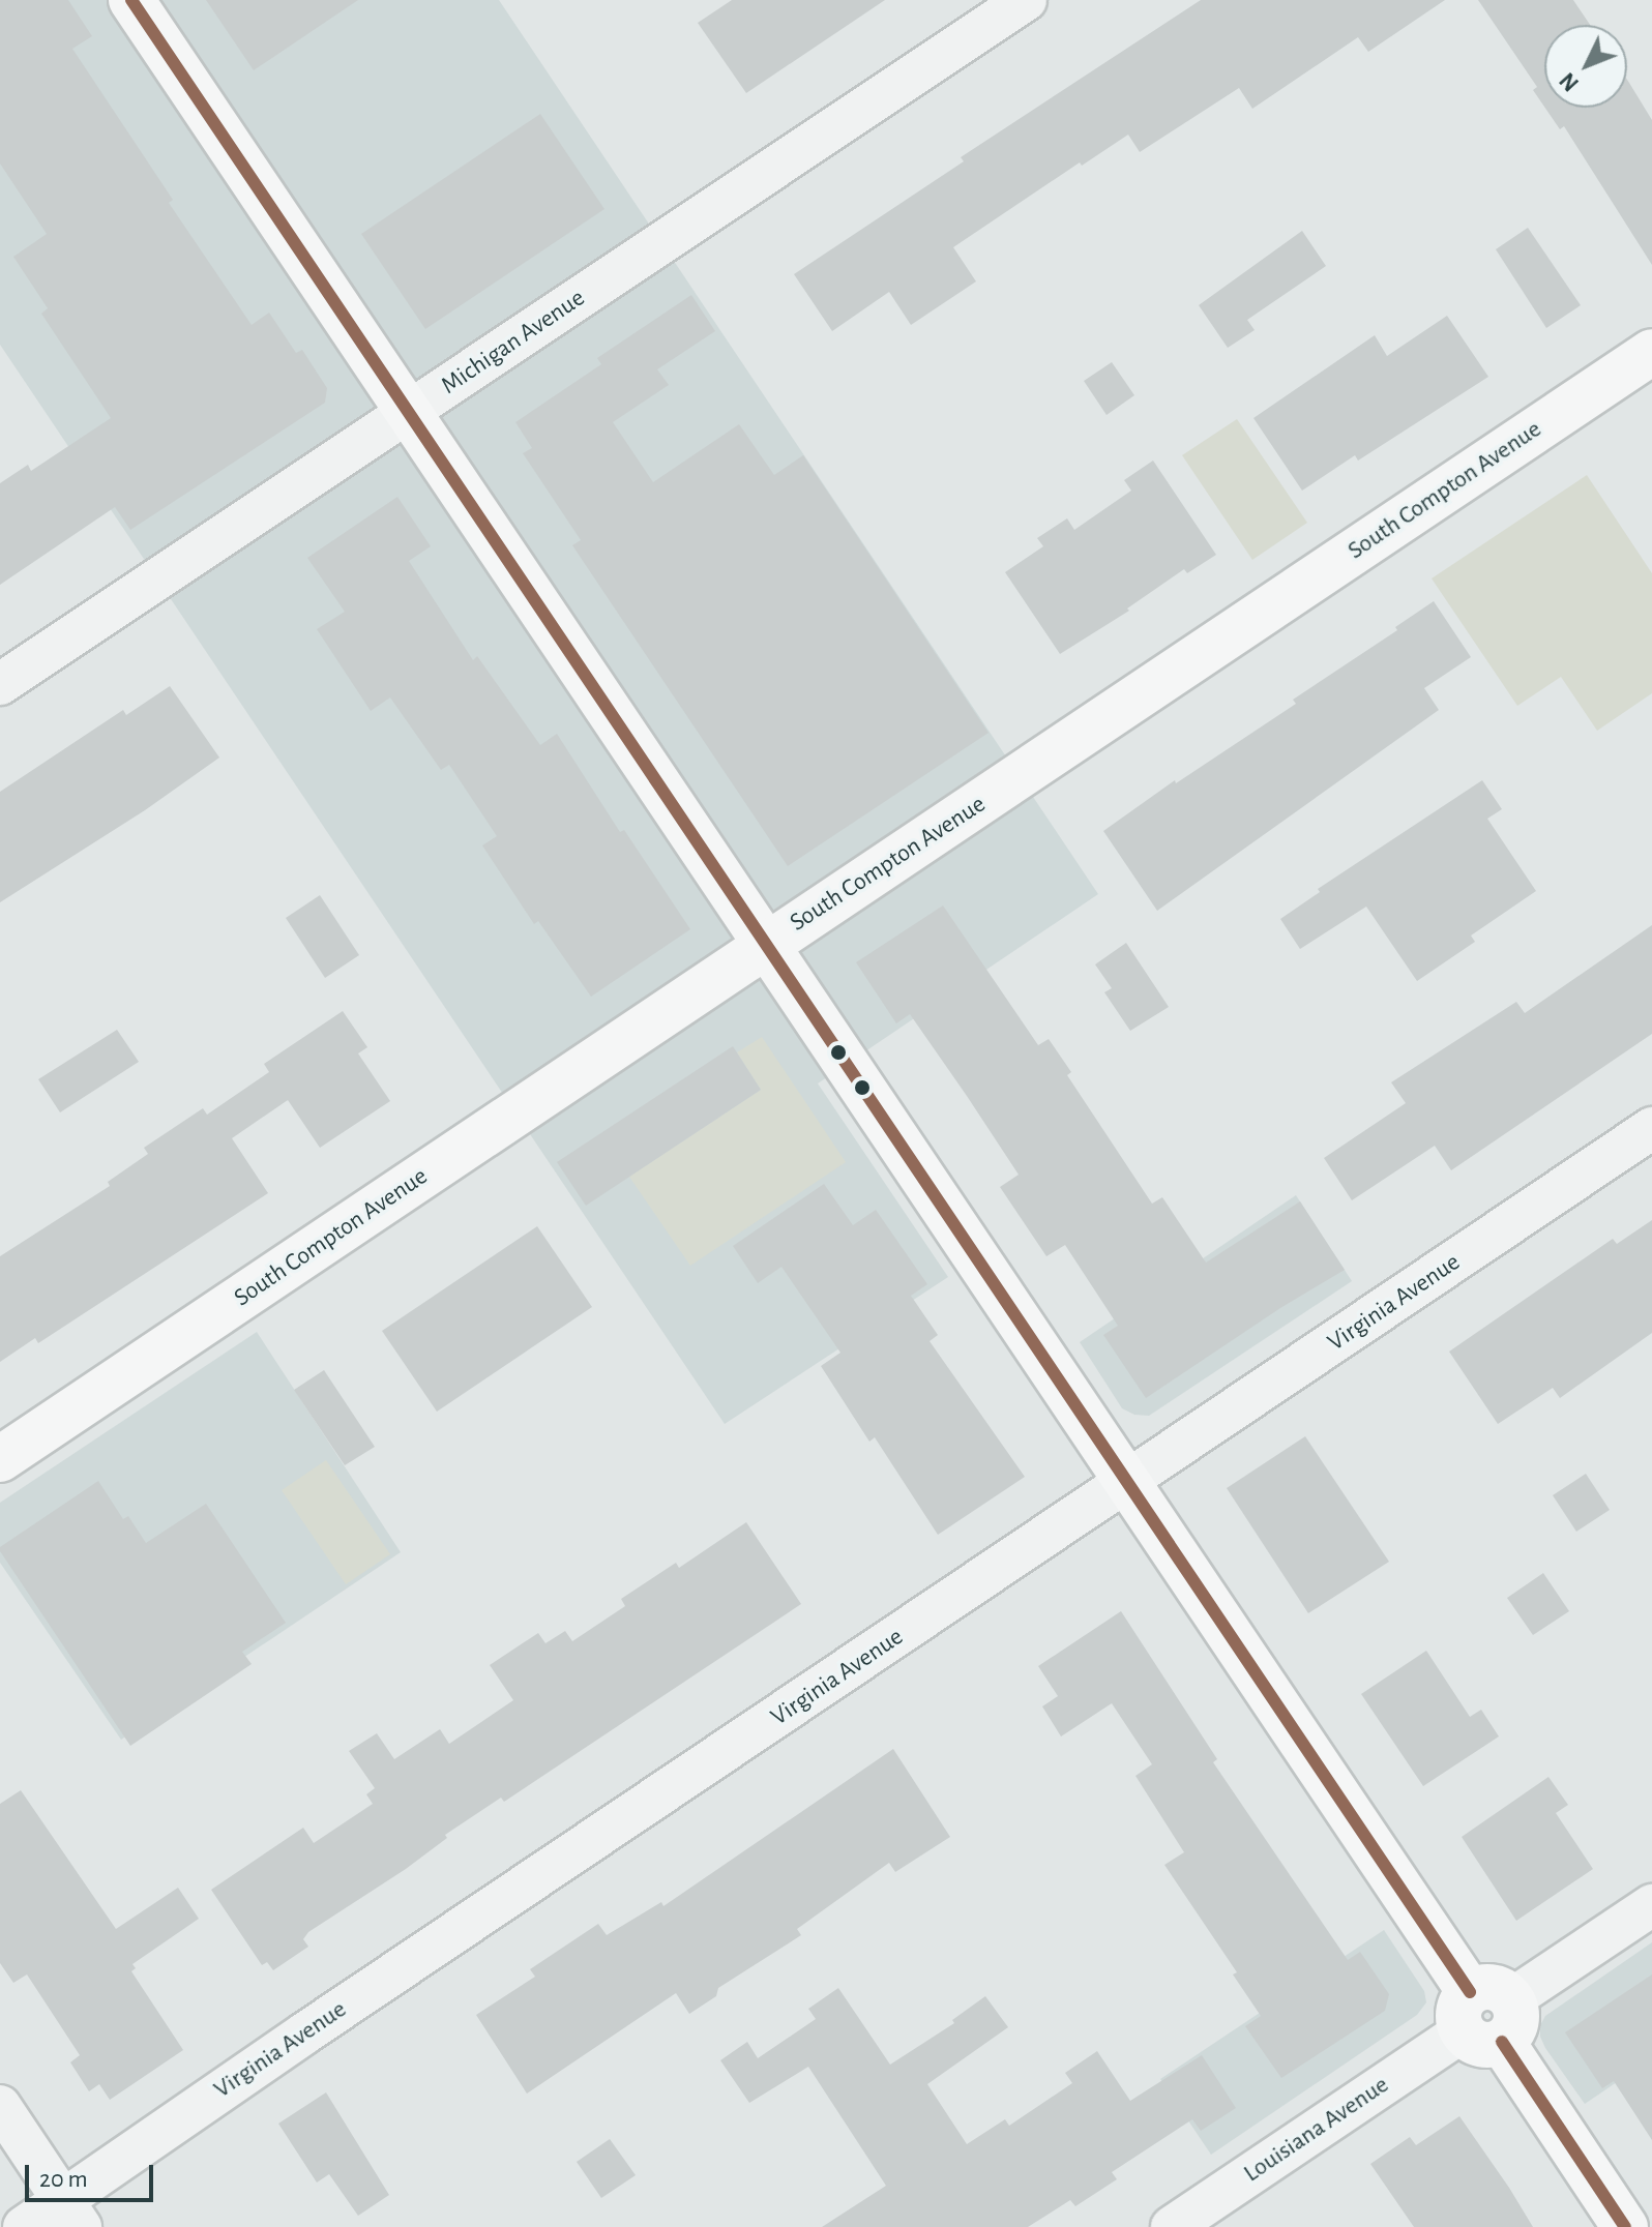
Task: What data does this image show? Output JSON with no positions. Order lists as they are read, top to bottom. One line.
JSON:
{"streets":{"street":["Michigan Avenue","South Compton Avenue","Virginia Avenue","Louisiana Avenue"]},"scale_bar":"20 m","north":"bottom left"}
